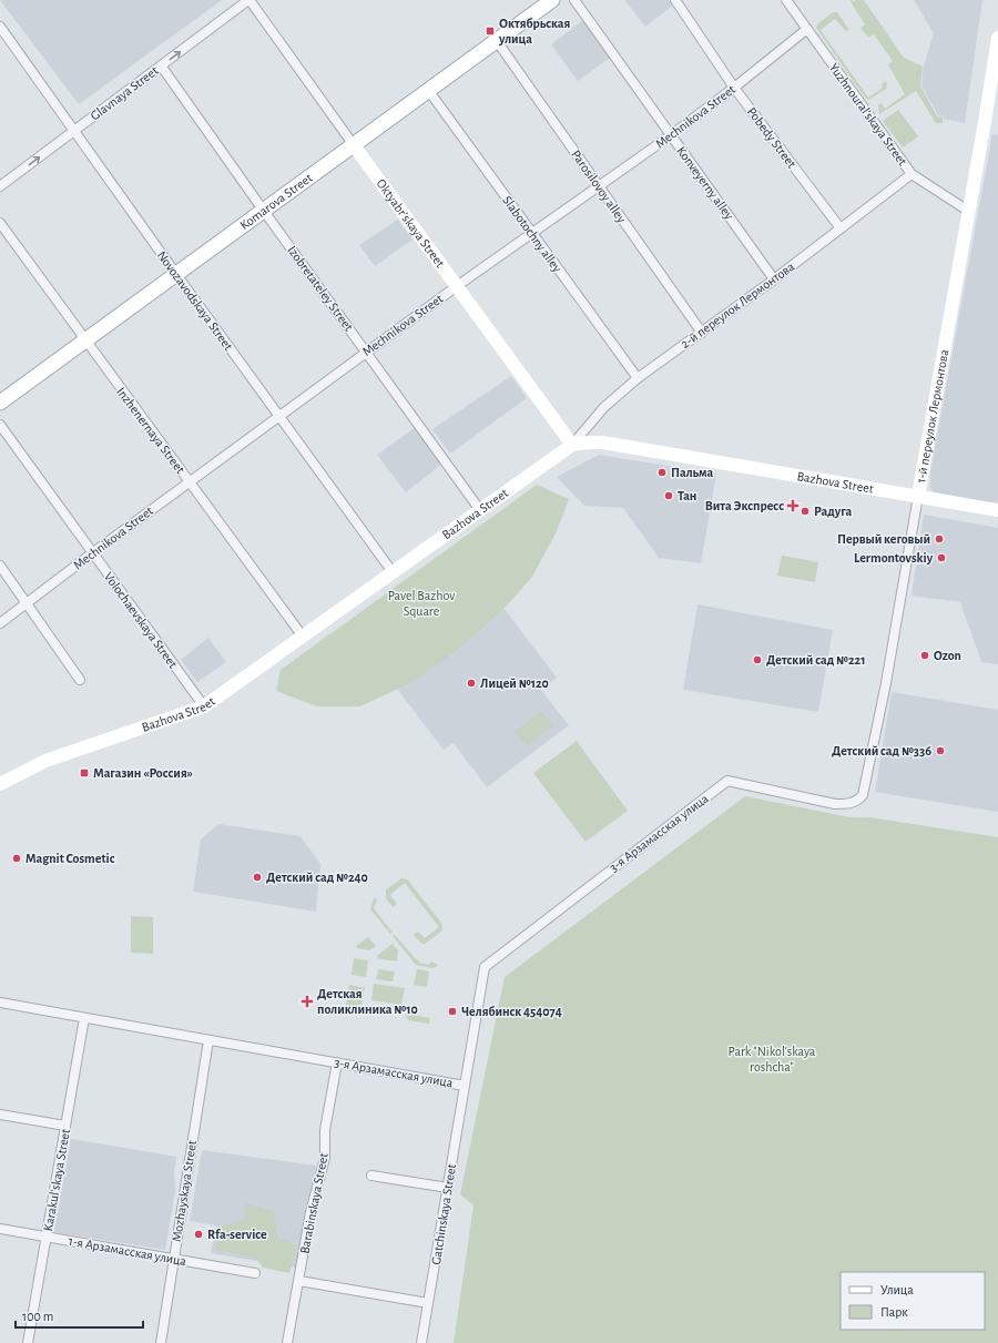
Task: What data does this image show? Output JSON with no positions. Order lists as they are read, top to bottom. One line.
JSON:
{"streets":{"main road":["Komarova Street","Oktyabr'skaya Street","1-й переулок Лермонтова","Bazhova Street"],"street":["Glavnaya Street","Yuzhnoural'skaya Street","Mechnikova Street","Pobedy Street","Konveyerny alley","Parosilovoy alley","Slabotochny alley","Izobretateley Street","Novozavodskaya Street","2-й переулок Лермонтова","Inzhenernaya Street","Volochaevskaya Street","3-я Арзамасская улица","Karakul'skaya Street","Mozhayskaya Street","Barabinskaya Street","Gatchinskaya Street","1-я Арзамасская улица"]},"crossings":[["Glavnaya Street","Oktyabr'skaya Street"],["Glavnaya Street","Izobretateley Street"],["Glavnaya Street","Novozavodskaya Street"],["Yuzhnoural'skaya Street","Mechnikova Street"],["Yuzhnoural'skaya Street","2-й переулок Лермонтова"],["Yuzhnoural'skaya Street","1-й переулок Лермонтова"],["Mechnikova Street","Pobedy Street"],["Mechnikova Street","Konveyerny alley"],["Mechnikova Street","Parosilovoy alley"],["Mechnikova Street","Oktyabr'skaya Street"],["Mechnikova Street","Slabotochny alley"],["Mechnikova Street","Izobretateley Street"],["Mechnikova Street","Novozavodskaya Street"],["Mechnikova Street","Inzhenernaya Street"],["Mechnikova Street","Volochaevskaya Street"],["Pobedy Street","2-й переулок Лермонтова"],["Konveyerny alley","2-й переулок Лермонтова"],["Parosilovoy alley","Komarova Street"],["Parosilovoy alley","2-й переулок Лермонтова"],["Komarova Street","Oktyabr'skaya Street"],["Komarova Street","Slabotochny alley"],["Komarova Street","Izobretateley Street"],["Komarova Street","Novozavodskaya Street"],["Komarova Street","Inzhenernaya Street"],["Oktyabr'skaya Street","2-й переулок Лермонтова"],["Oktyabr'skaya Street","Bazhova Street"],["Slabotochny alley","2-й переулок Лермонтова"],["Izobretateley Street","Bazhova Street"],["Novozavodskaya Street","Bazhova Street"],["2-й переулок Лермонтова","Bazhova Street"],["1-й переулок Лермонтова","Bazhova Street"],["1-й переулок Лермонтова","3-я Арзамасская улица"],["Inzhenernaya Street","Bazhova Street"],["Bazhova Street","Volochaevskaya Street"],["3-я Арзамасская улица","Karakul'skaya Street"],["3-я Арзамасская улица","Mozhayskaya Street"],["3-я Арзамасская улица","Barabinskaya Street"],["3-я Арзамасская улица","Gatchinskaya Street"],["Karakul'skaya Street","1-я Арзамасская улица"],["Mozhayskaya Street","1-я Арзамасская улица"]],"one_way":["Glavnaya Street"],"parks":["Pavel Bazhov Square","Park \"Nikol'skaya roshcha\""],"places":{"transit":["Октябрьская улица","Магазин «Россия»"],"other":["Пальма","Тан","Радуга","Первый кеговый","Lermontovskiy","Ozon","Детский сад №221","Лицей №120","Детский сад №336","Magnit Cosmetic","Детский сад №240","Челябинск 454074","Rfa-service"],"health":["Вита Экспресс","Детская поликлиника №10"]},"legend":["Улица","Парк"],"scale_bar":"100 m"}
